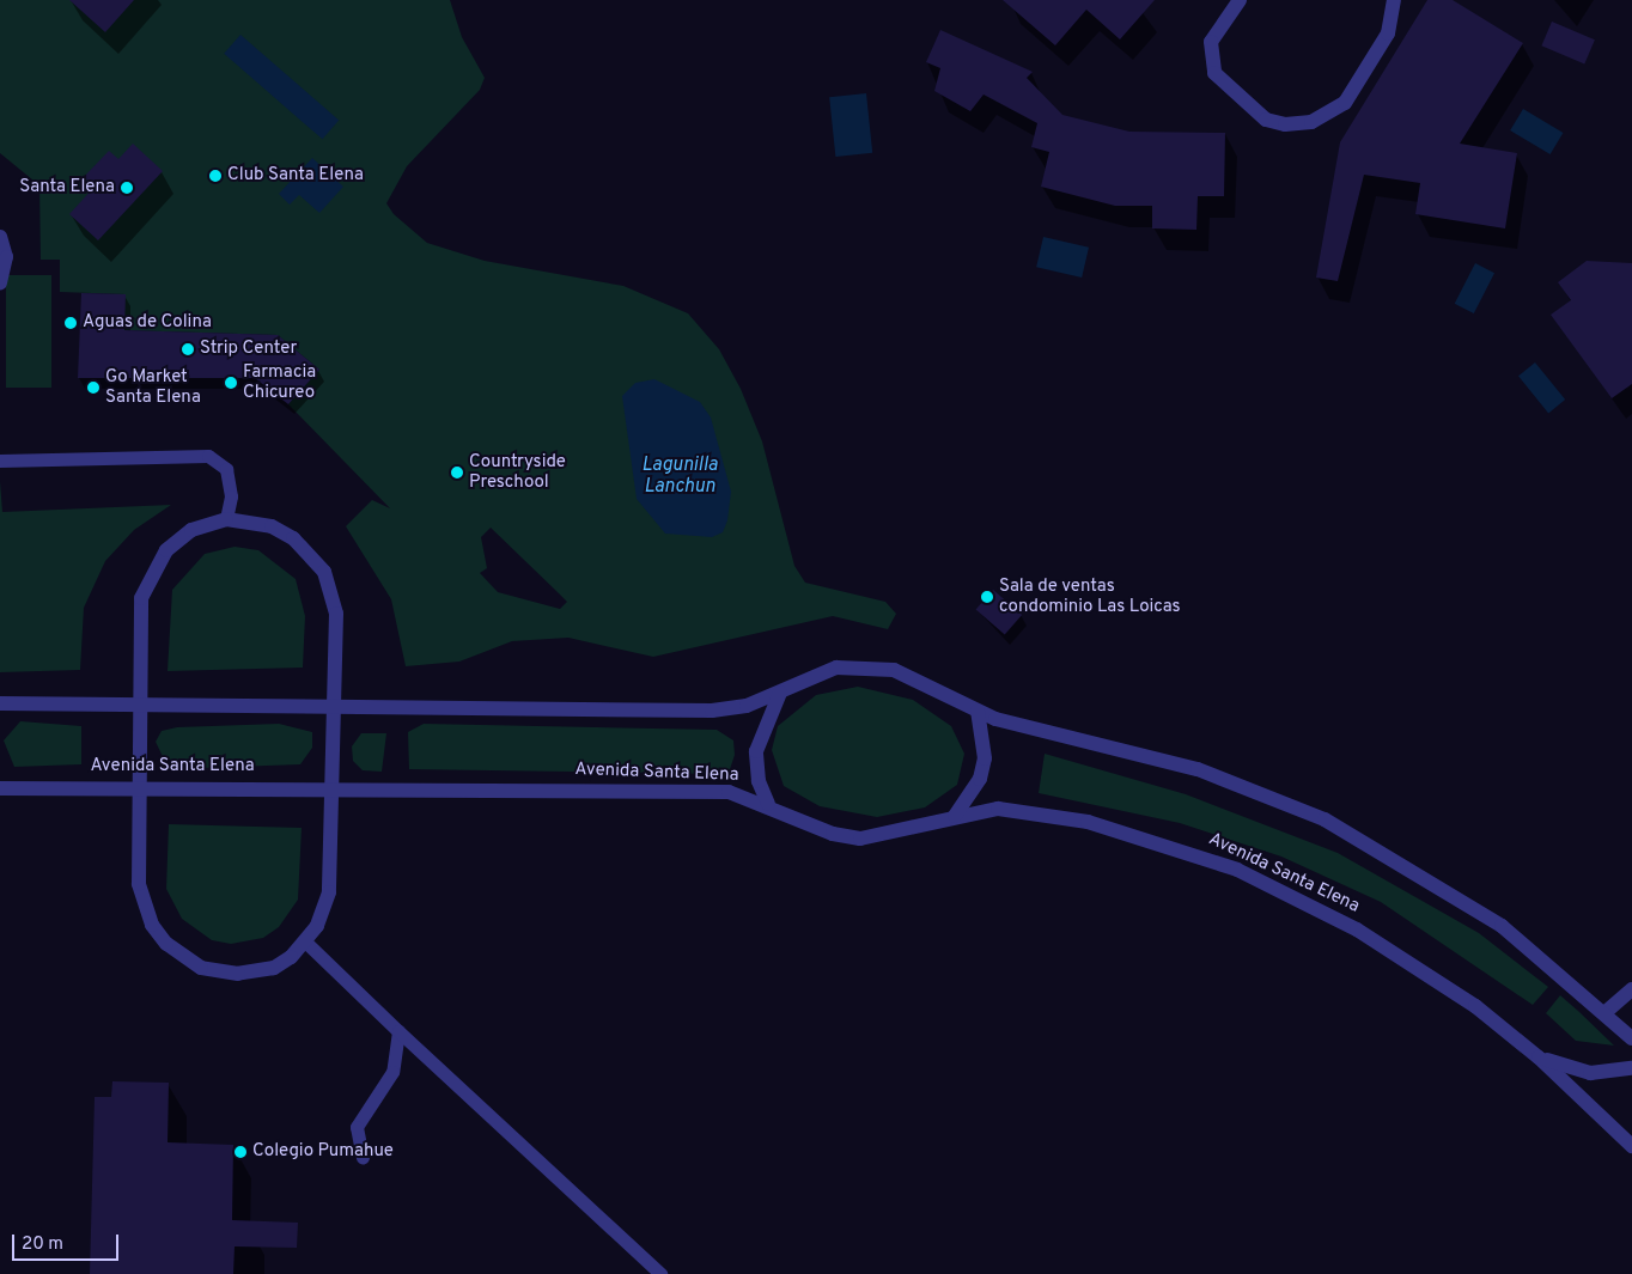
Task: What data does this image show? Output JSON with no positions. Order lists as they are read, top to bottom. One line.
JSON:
{"streets":{"street":["Avenida Santa Elena"]},"water":["Lagunilla Lanchun"],"places":["Club Santa Elena","Santa Elena","Aguas de Colina","Strip Center","Farmacia Chicureo","Go Market Santa Elena","Countryside Preschool","Sala de ventas condominio Las Loicas","Colegio Pumahue"],"scale_bar":"20 m"}
